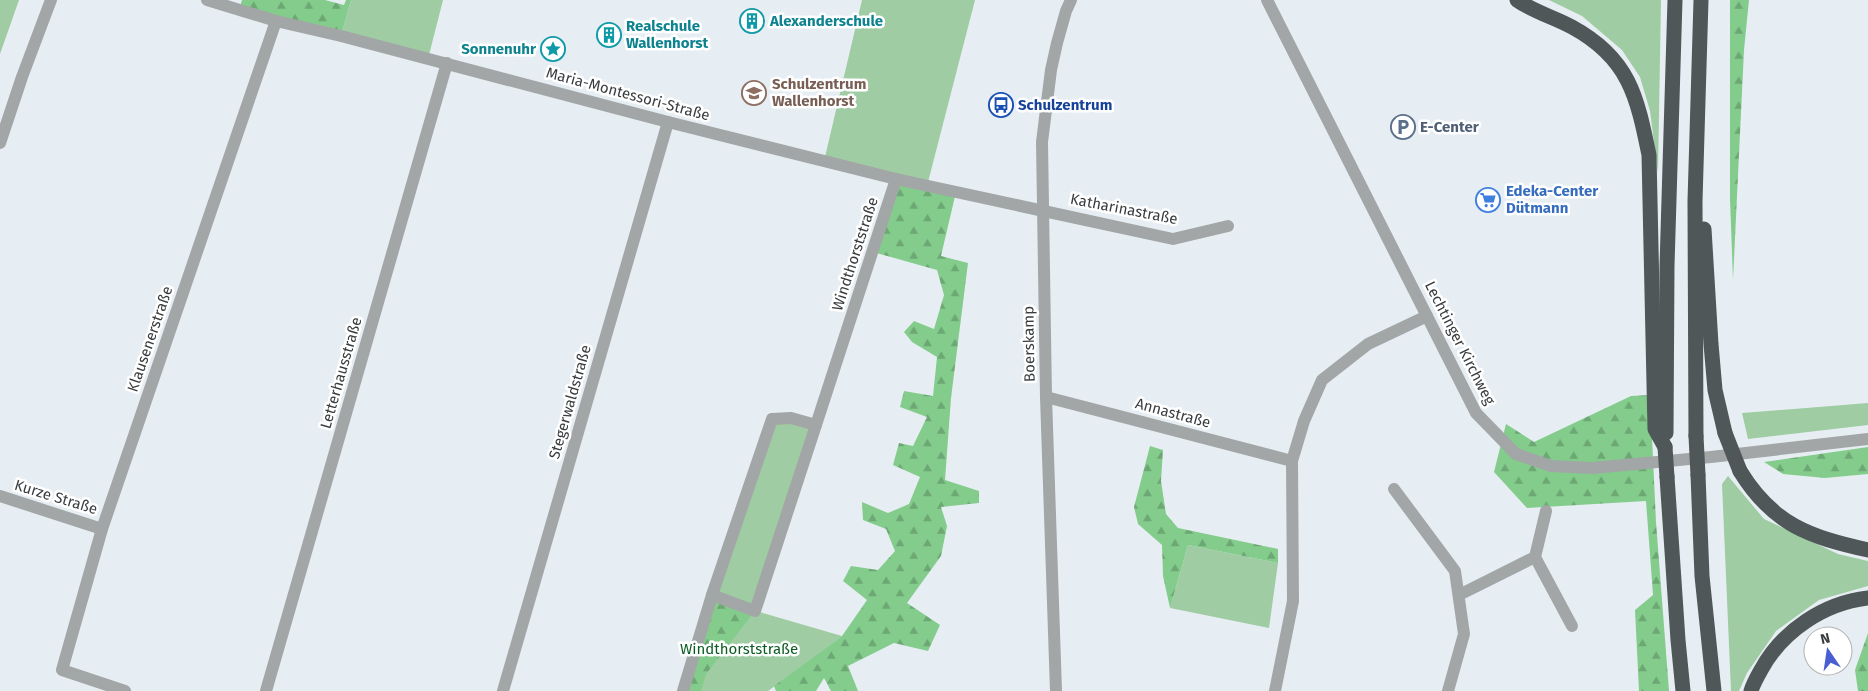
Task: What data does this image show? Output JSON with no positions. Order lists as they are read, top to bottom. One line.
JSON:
{"streets":{"street":["Maria-Montessori-Straße","Katharinastraße","Windthorststraße","Klausenerstraße","Lechtinger Kirchweg","Boerskamp","Letterhausstraße","Stegerwaldstraße","Annastraße","Kurze Straße"]},"crossings":[["Maria-Montessori-Straße","Katharinastraße"],["Maria-Montessori-Straße","Windthorststraße"],["Maria-Montessori-Straße","Klausenerstraße"],["Maria-Montessori-Straße","Boerskamp"],["Maria-Montessori-Straße","Letterhausstraße"],["Maria-Montessori-Straße","Stegerwaldstraße"],["Katharinastraße","Boerskamp"],["Klausenerstraße","Kurze Straße"],["Boerskamp","Annastraße"]],"parks":["Windthorststraße"],"places":{"building":["Alexanderschule","Realschule Wallenhorst"],"place":["Sonnenuhr"],"school or university":["Schulzentrum Wallenhorst"],"bus stop":["Schulzentrum"],"parking":["E-Center"],"supermarket":["Edeka-Center Dütmann"]},"north":"top"}
